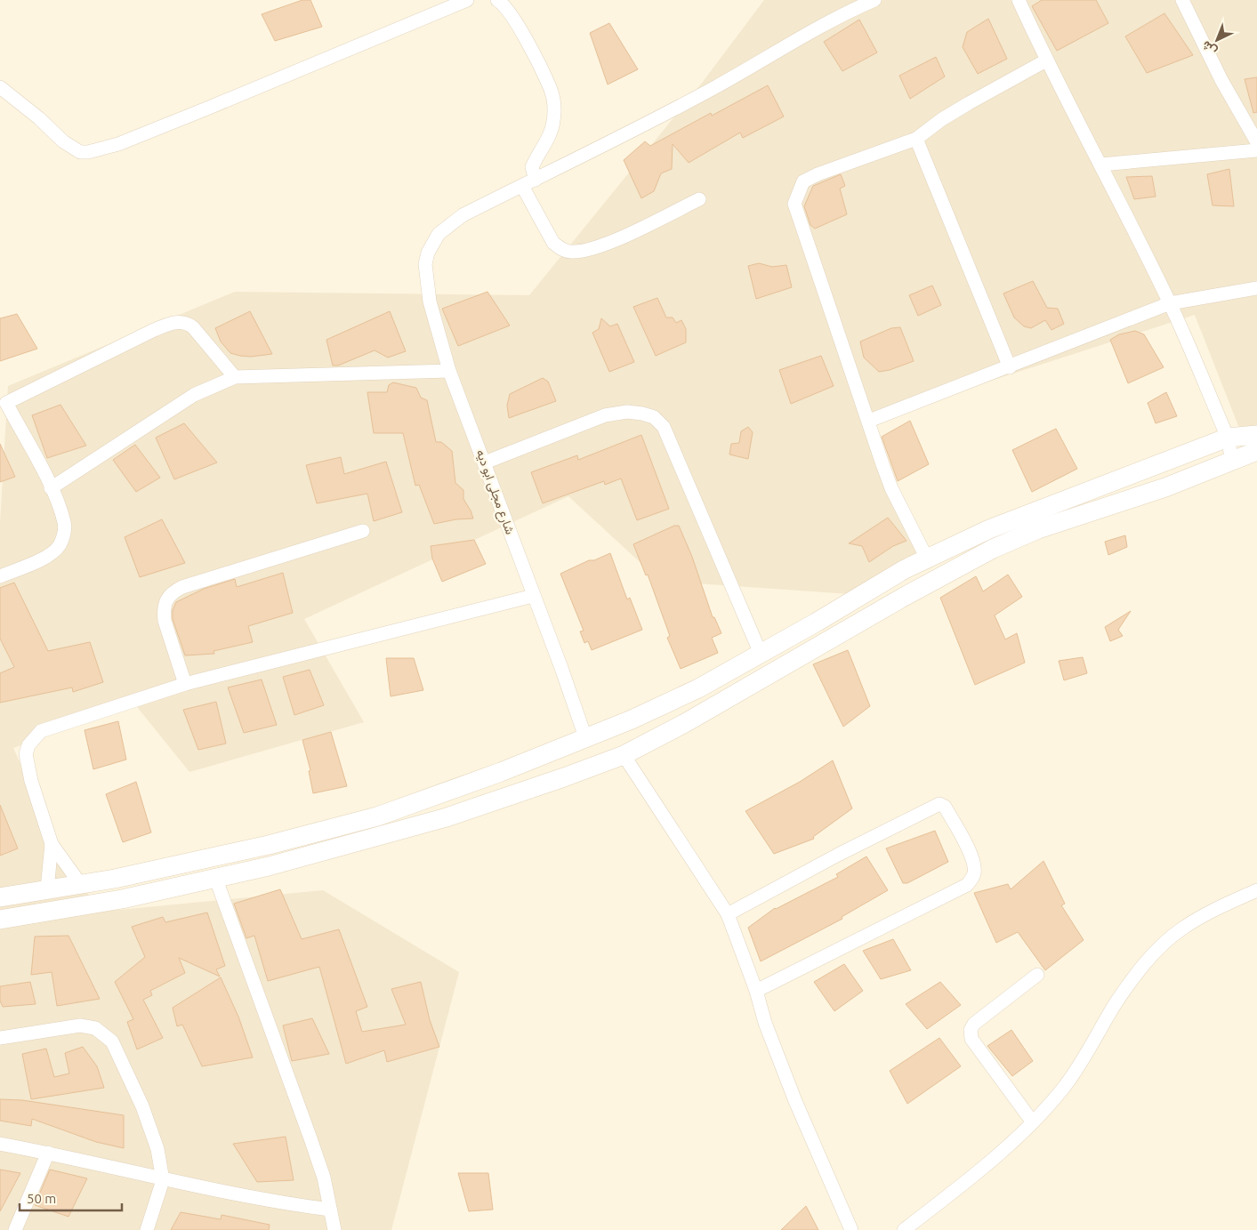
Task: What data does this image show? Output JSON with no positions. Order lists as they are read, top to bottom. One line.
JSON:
{"streets":{"street":["شارع مجلى ابو ديه"]},"scale_bar":"50 m","north":"bottom left"}
